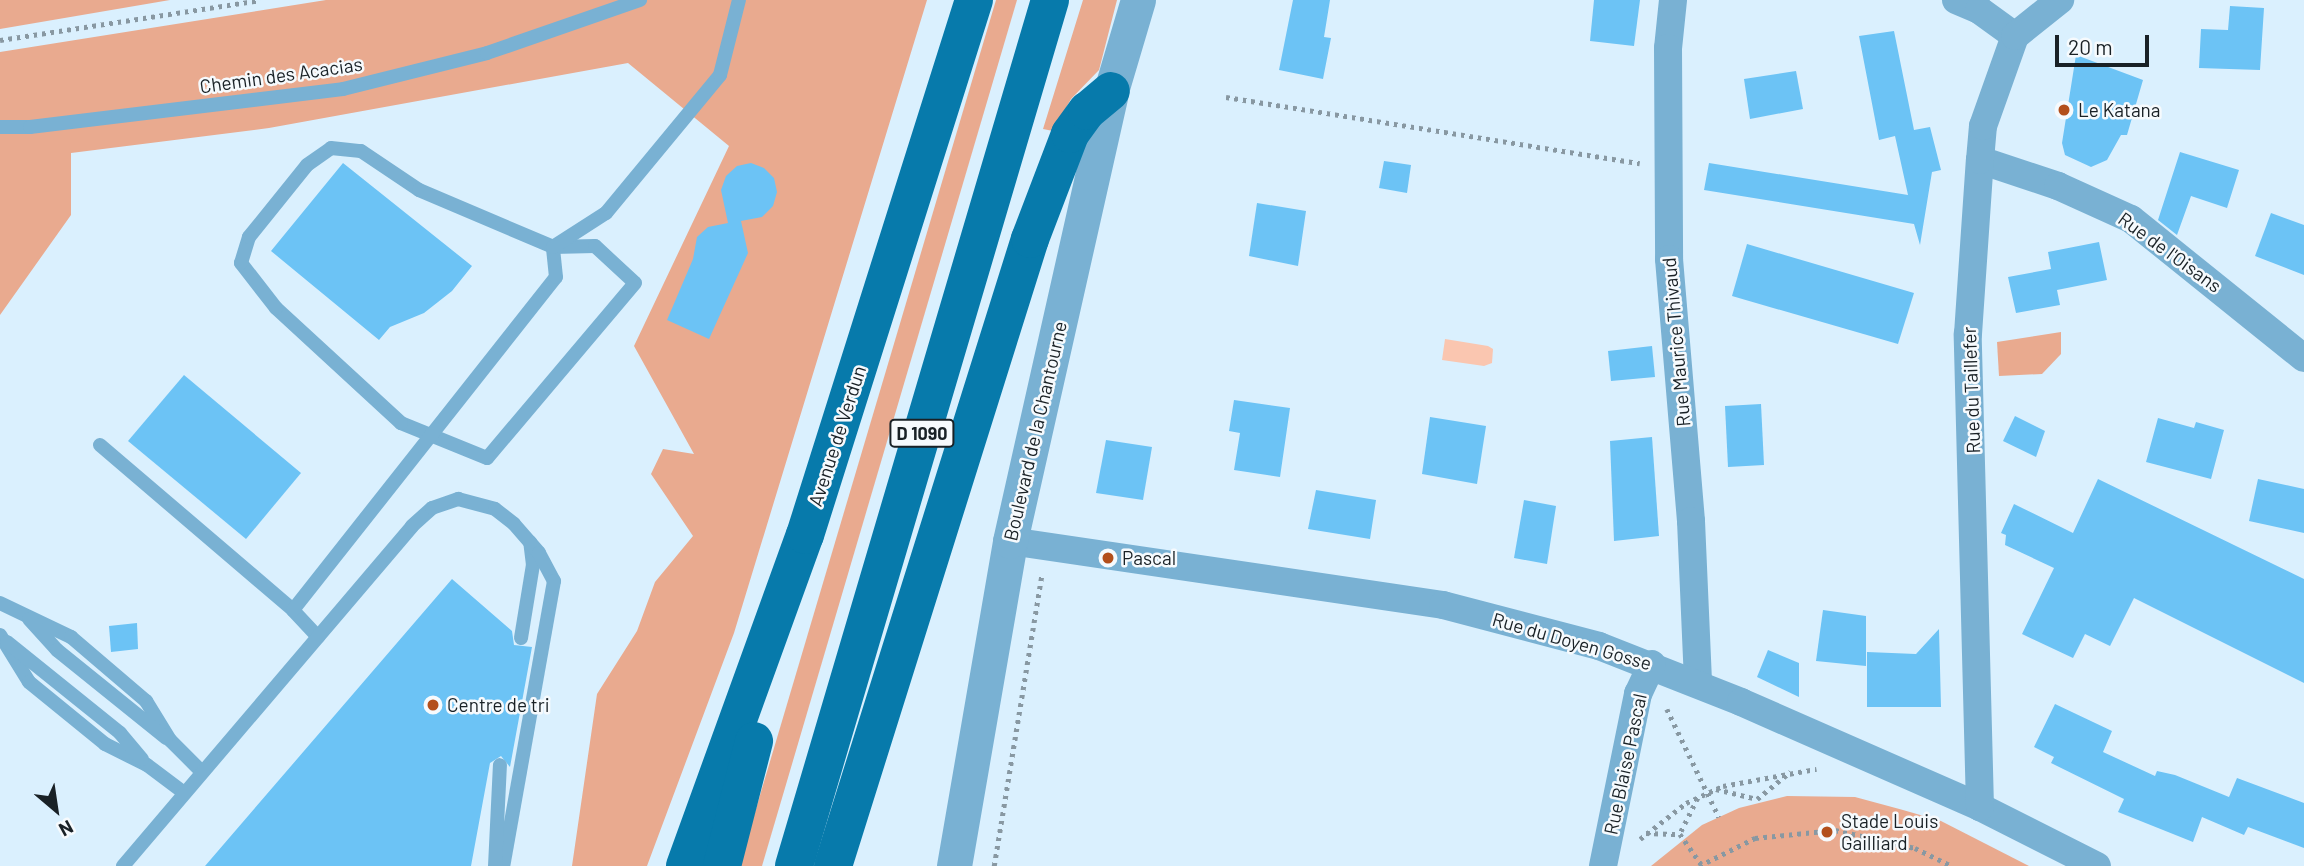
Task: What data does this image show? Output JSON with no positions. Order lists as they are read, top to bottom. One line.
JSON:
{"streets":{"main road":["D 1090","Avenue de Verdun"],"street":["Rue de l'Oisans","Rue Maurice Thivaud","Rue du Taillefer","Boulevard de la Chantourne","Rue du Doyen Gosse","Rue Blaise Pascal"],"lane":["Chemin des Acacias"]},"crossings":[["Rue de l'Oisans","Rue du Taillefer"],["Rue Maurice Thivaud","Rue du Doyen Gosse"],["Rue du Taillefer","Rue du Doyen Gosse"],["Boulevard de la Chantourne","Rue du Doyen Gosse"],["Rue du Doyen Gosse","Rue Blaise Pascal"]],"places":["Le Katana","Pascal","Centre de tri","Stade Louis Gailliard"],"scale_bar":"20 m","north":"bottom right"}
